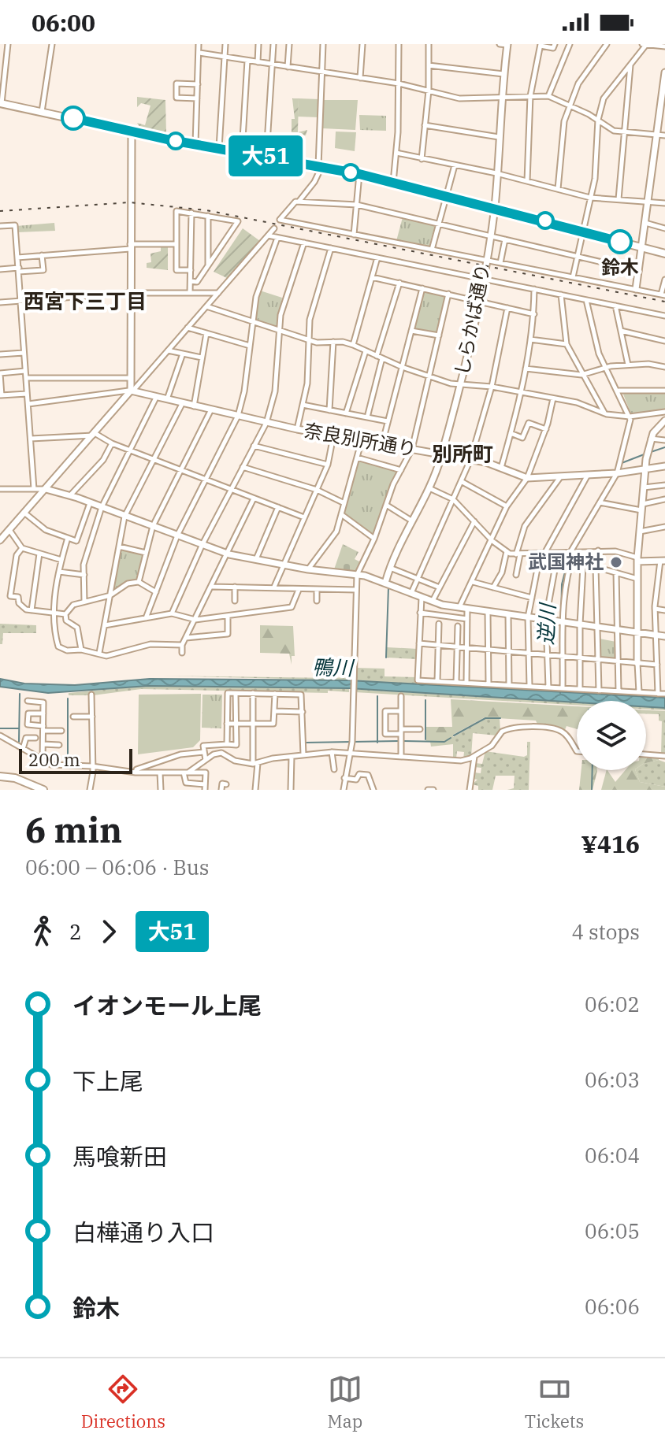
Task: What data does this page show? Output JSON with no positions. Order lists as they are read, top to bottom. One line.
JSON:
{"streets":{"street":["しらかば通り","奈良別所通り"]},"crossings":[["しらかば通り","奈良別所通り"]],"districts":["西宮下三丁目","別所町"],"water":["逆川","鴨川"],"places":["鈴木","武国神社"],"lines":["bus line 大51"],"scale_bar":"200 m","page":{"status":"06:00","on_map":"大51","scale":"200 m","heading":["6 min","06:00 – 06:06 · Bus","¥416"],"legs":["2","大51","4 stops"],"list":[{"name":"イオンモール上尾","value":"06:02"},{"name":"下上尾","value":"06:03"},{"name":"馬喰新田","value":"06:04"},{"name":"白樺通り入口","value":"06:05"},{"name":"鈴木","value":"06:06"}],"tabs":["Directions","Map","Tickets"]}}
